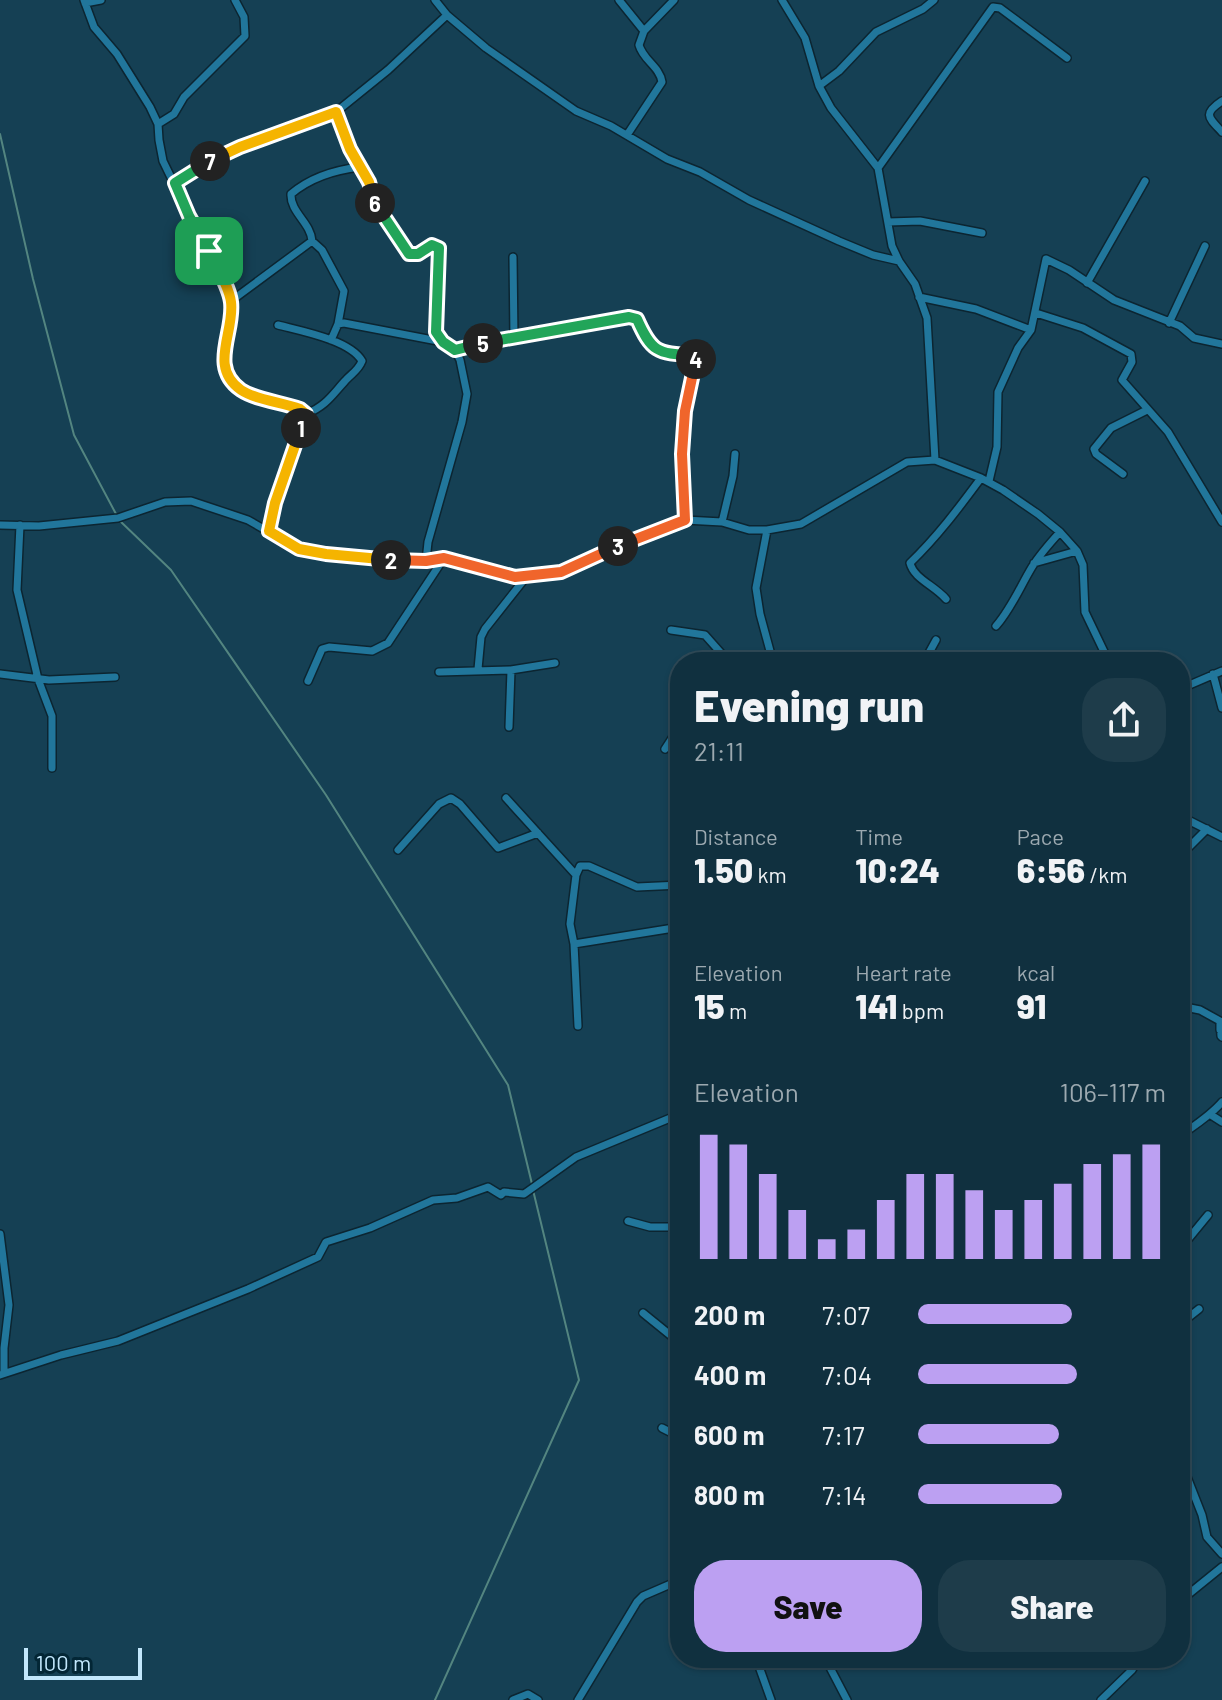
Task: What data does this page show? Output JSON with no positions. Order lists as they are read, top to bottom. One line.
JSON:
{"scale_bar":"100 m","page":{"pins":["7","6","5","4","1","3","2"],"heading":["Evening run","21:11"],"stats":[["Distance","1.50 km"],["Time","10:24"],["Pace","6:56 /km"],["Elevation","15 m"],["Heart rate","141 bpm"],["kcal","91"]],"chart":["Elevation","106–117 m"],"list":[{"name":"200 m","note":"7:07"},{"name":"400 m","note":"7:04"},{"name":"600 m","note":"7:17"},{"name":"800 m","note":"7:14"}],"buttons":["Save","Share"],"scale":"100 m"}}
